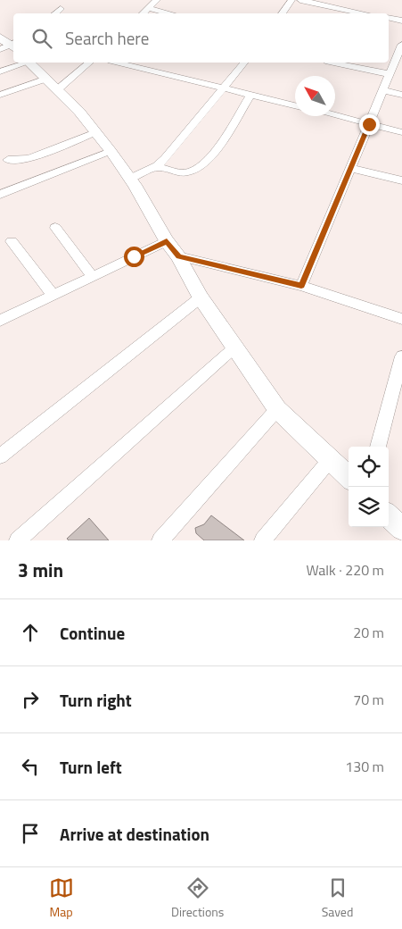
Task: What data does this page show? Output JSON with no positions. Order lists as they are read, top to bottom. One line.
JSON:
{"north":"top left","page":{"search":"Search here","heading":["3 min","Walk · 220 m"],"list":[["Continue","20 m"],["Turn right","70 m"],["Turn left","130 m"],"Arrive at destination"],"nav":["Map","Directions","Saved"]}}
